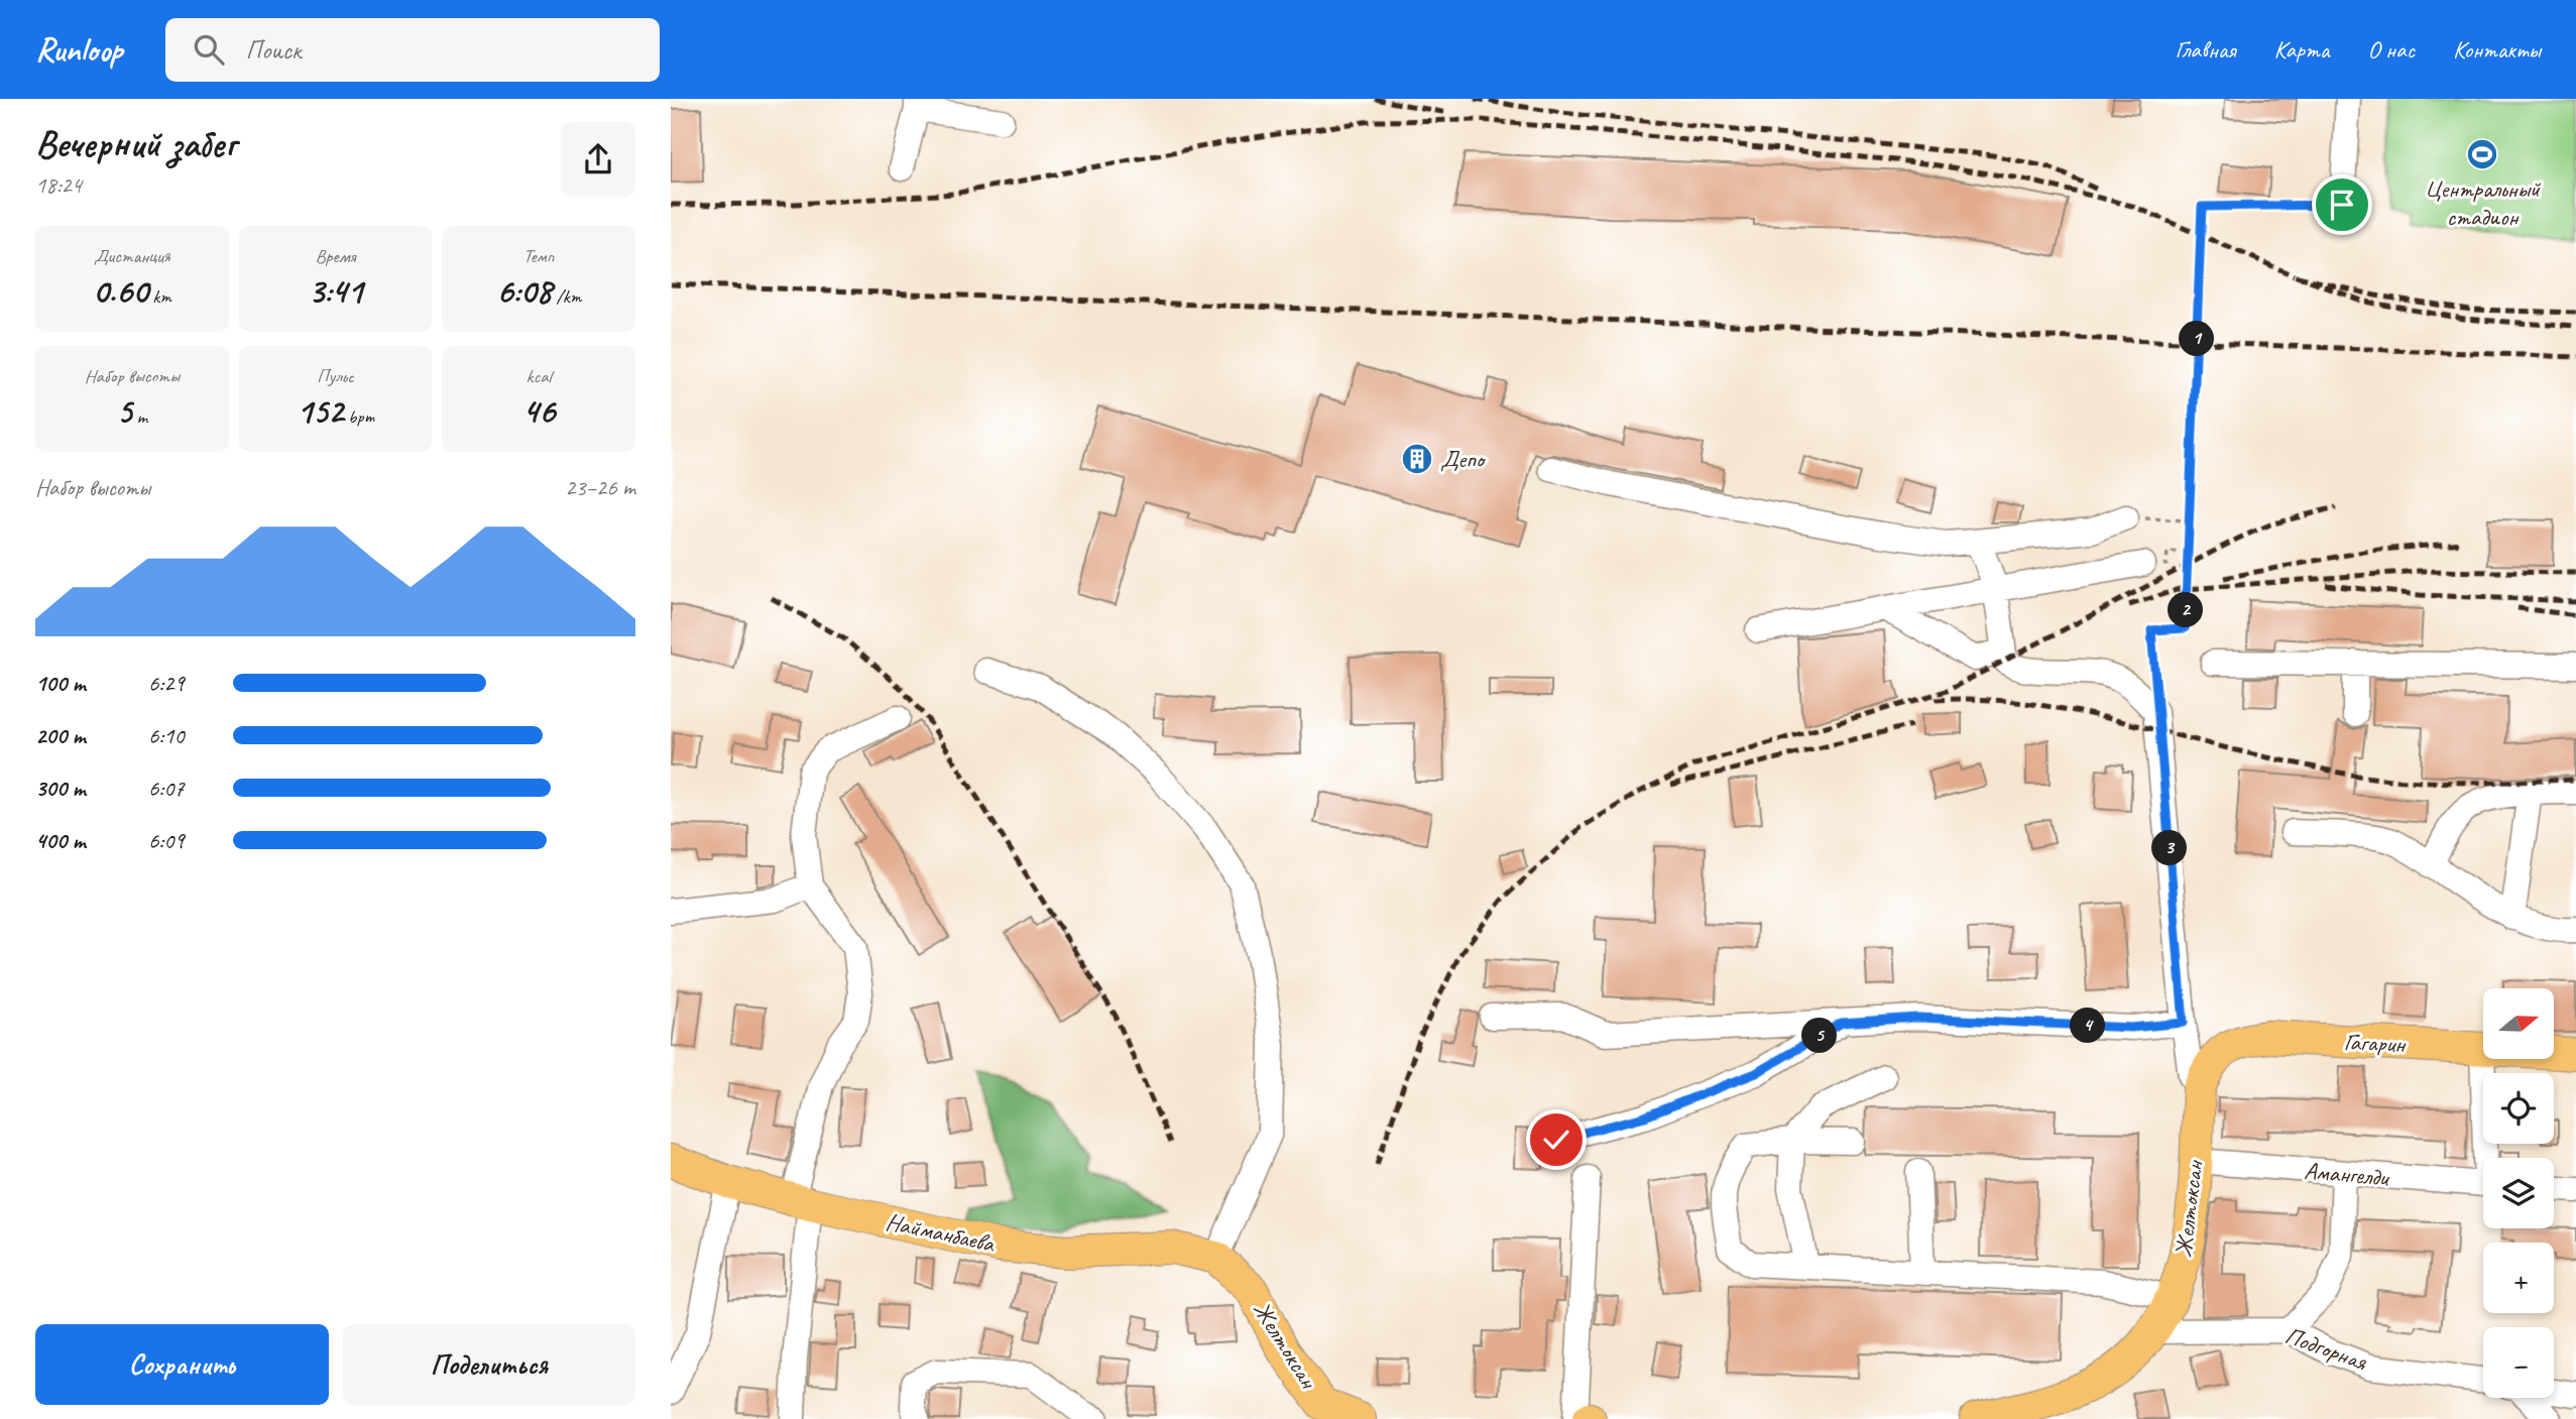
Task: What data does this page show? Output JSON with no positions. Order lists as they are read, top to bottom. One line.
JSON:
{"streets":{"main road":["Гагарин","Желтоксан","Найманбаева"],"street":["Амангелди","Подгорная"]},"crossings":[["Гагарин","Желтоксан"],["Амангелди","Желтоксан"],["Желтоксан","Найманбаева"],["Желтоксан","Подгорная"]],"places":{"sports":["Центральный стадион"],"building":["Депо"]},"north":"right","page":{"header":"Runloop","search":"Поиск","nav":["Главная","Карта","О нас","Контакты"],"heading":["Вечерний забег","18:24"],"stats":[["Дистанция","0.60 km"],["Время","3:41"],["Темп","6:08 /km"],["Набор высоты","5 m"],["Пульс","152 bpm"],["kcal","46"]],"pins":["1","2","3","4","5"],"chart":["Набор высоты","23–26 m"],"list":[{"name":"100 m","note":"6:29"},{"name":"200 m","note":"6:10"},{"name":"300 m","note":"6:07"},{"name":"400 m","note":"6:09"}],"map_buttons":["+","−"],"buttons":["Сохранить","Поделиться"]}}
